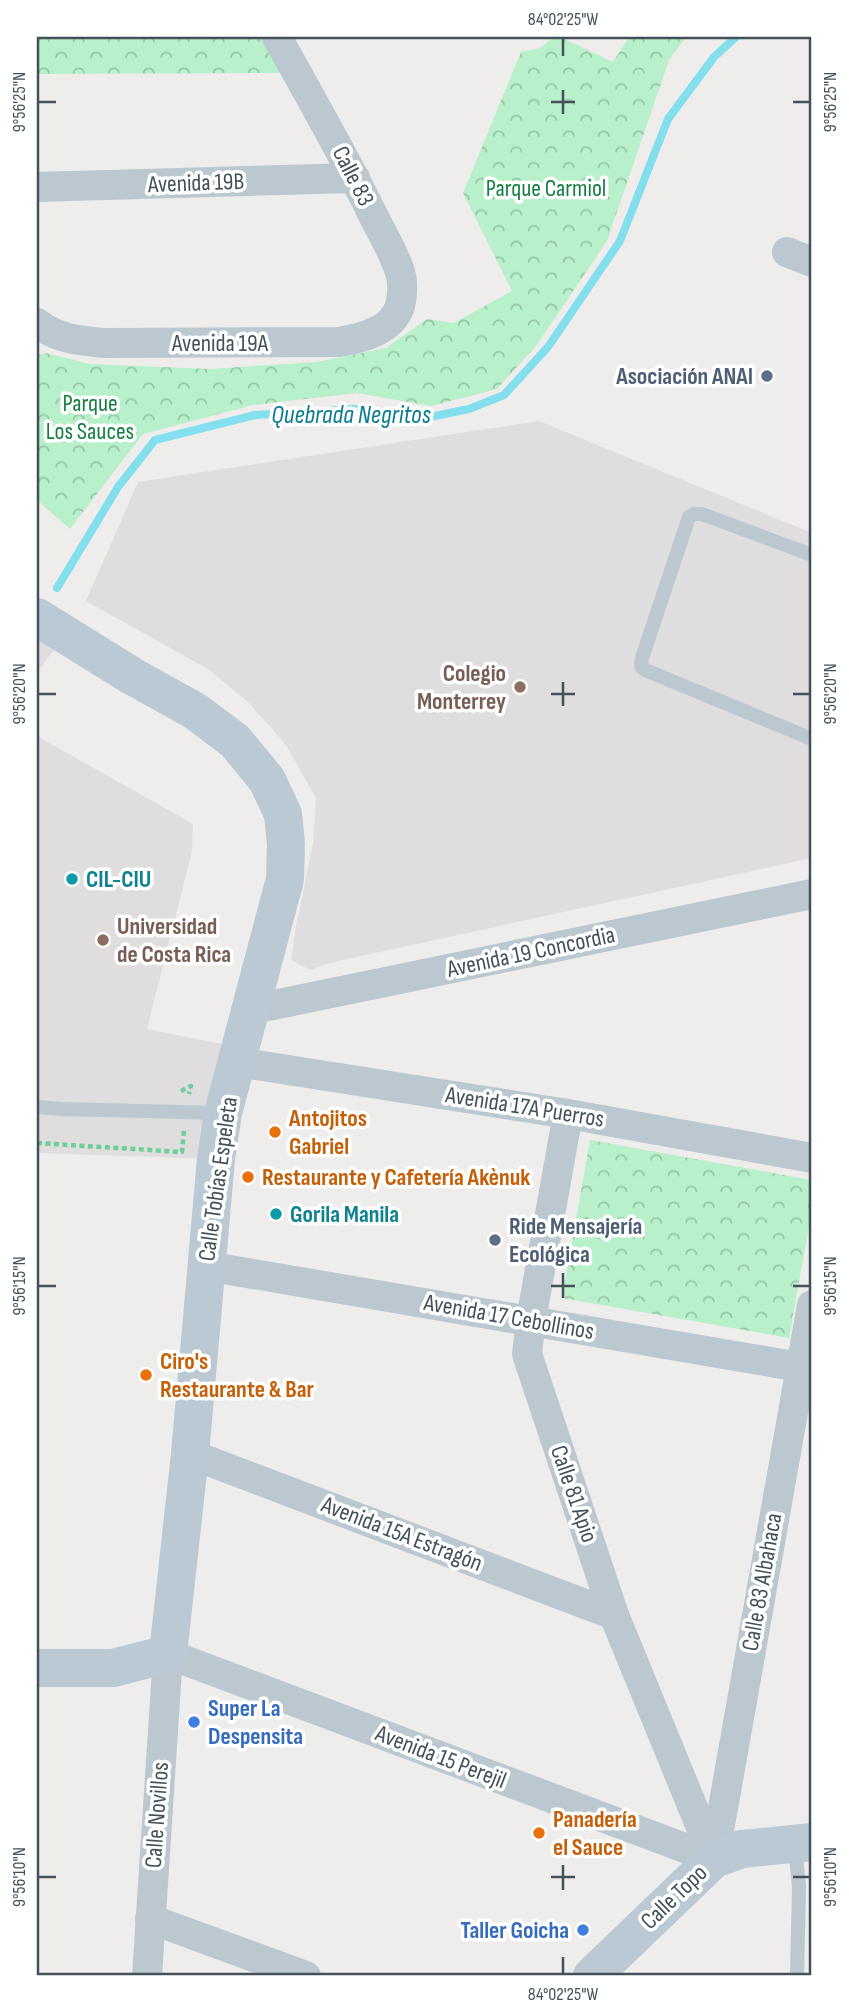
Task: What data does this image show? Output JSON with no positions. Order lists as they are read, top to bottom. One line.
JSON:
{"streets":{"street":["Calle 83","Avenida 19B","Avenida 19A","Avenida 19 Concordia","Avenida 17A Puerros","Calle Tobías Espeleta","Avenida 17 Cebollinos","Calle 81 Apio","Avenida 15A Estragón","Calle 83 Albahaca","Avenida 15 Perejil","Calle Novillos","Calle Topo"]},"crossings":[["Calle 83","Avenida 19B"],["Calle 83","Avenida 19A"],["Avenida 19 Concordia","Calle Tobías Espeleta"],["Avenida 17A Puerros","Calle Tobías Espeleta"],["Avenida 17A Puerros","Calle 81 Apio"],["Calle Tobías Espeleta","Avenida 17 Cebollinos"],["Calle Tobías Espeleta","Avenida 15A Estragón"],["Calle Tobías Espeleta","Avenida 15 Perejil"],["Calle Tobías Espeleta","Calle Novillos"],["Avenida 17 Cebollinos","Calle 81 Apio"],["Avenida 17 Cebollinos","Calle 83 Albahaca"],["Calle 81 Apio","Avenida 15A Estragón"],["Calle 81 Apio","Calle 83 Albahaca"],["Calle 81 Apio","Avenida 15 Perejil"],["Calle 81 Apio","Calle Topo"],["Calle 83 Albahaca","Avenida 15 Perejil"],["Calle 83 Albahaca","Calle Topo"],["Avenida 15 Perejil","Calle Novillos"],["Avenida 15 Perejil","Calle Topo"]],"water":["Quebrada Negritos"],"parks":["Parque Carmiol","Parque Los Sauces"],"places":["Asociación ANAI","Colegio Monterrey","CIL-CIU","Universidad de Costa Rica","Antojitos Gabriel","Restaurante y Cafetería Akènuk","Gorila Manila","Ride Mensajería Ecológica","Ciro's Restaurante & Bar","Super La Despensita","Panadería el Sauce","Taller Goicha"],"coordinates":["84°02'25\"W","9°56'25\"N","9°56'20\"N","9°56'15\"N","9°56'10\"N"]}
